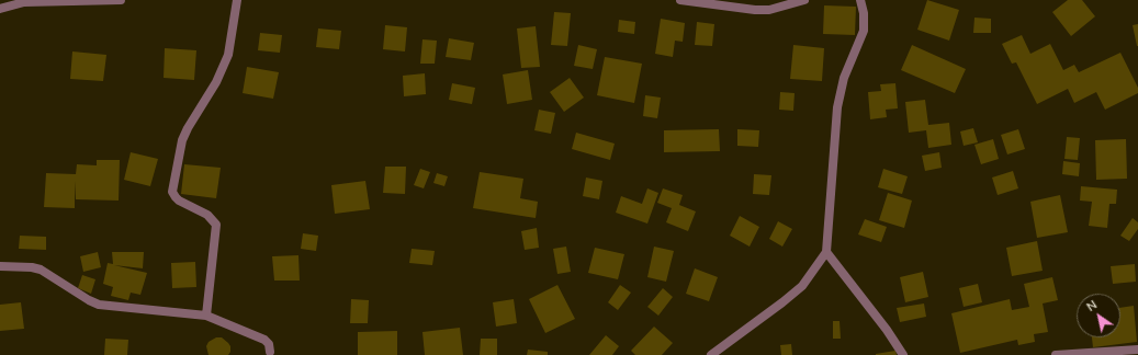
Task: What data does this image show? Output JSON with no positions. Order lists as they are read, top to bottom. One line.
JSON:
{"north":"top left"}
